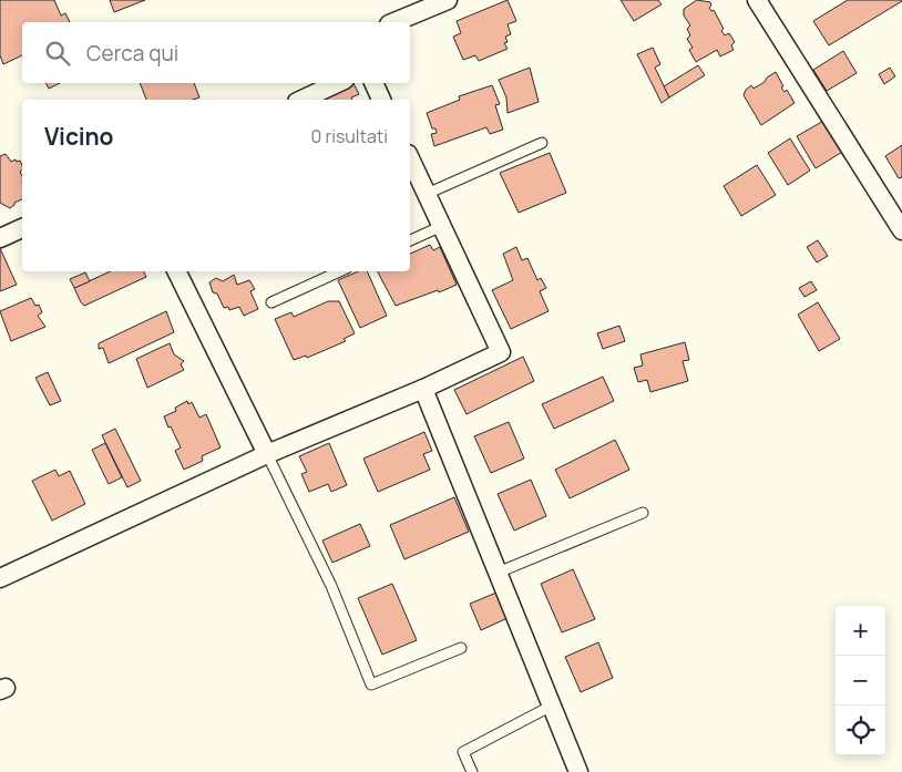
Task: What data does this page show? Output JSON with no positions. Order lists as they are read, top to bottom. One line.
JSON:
{"page":{"search":"Cerca qui","heading":["Vicino","0 risultati"],"map_buttons":["+","−"]}}
